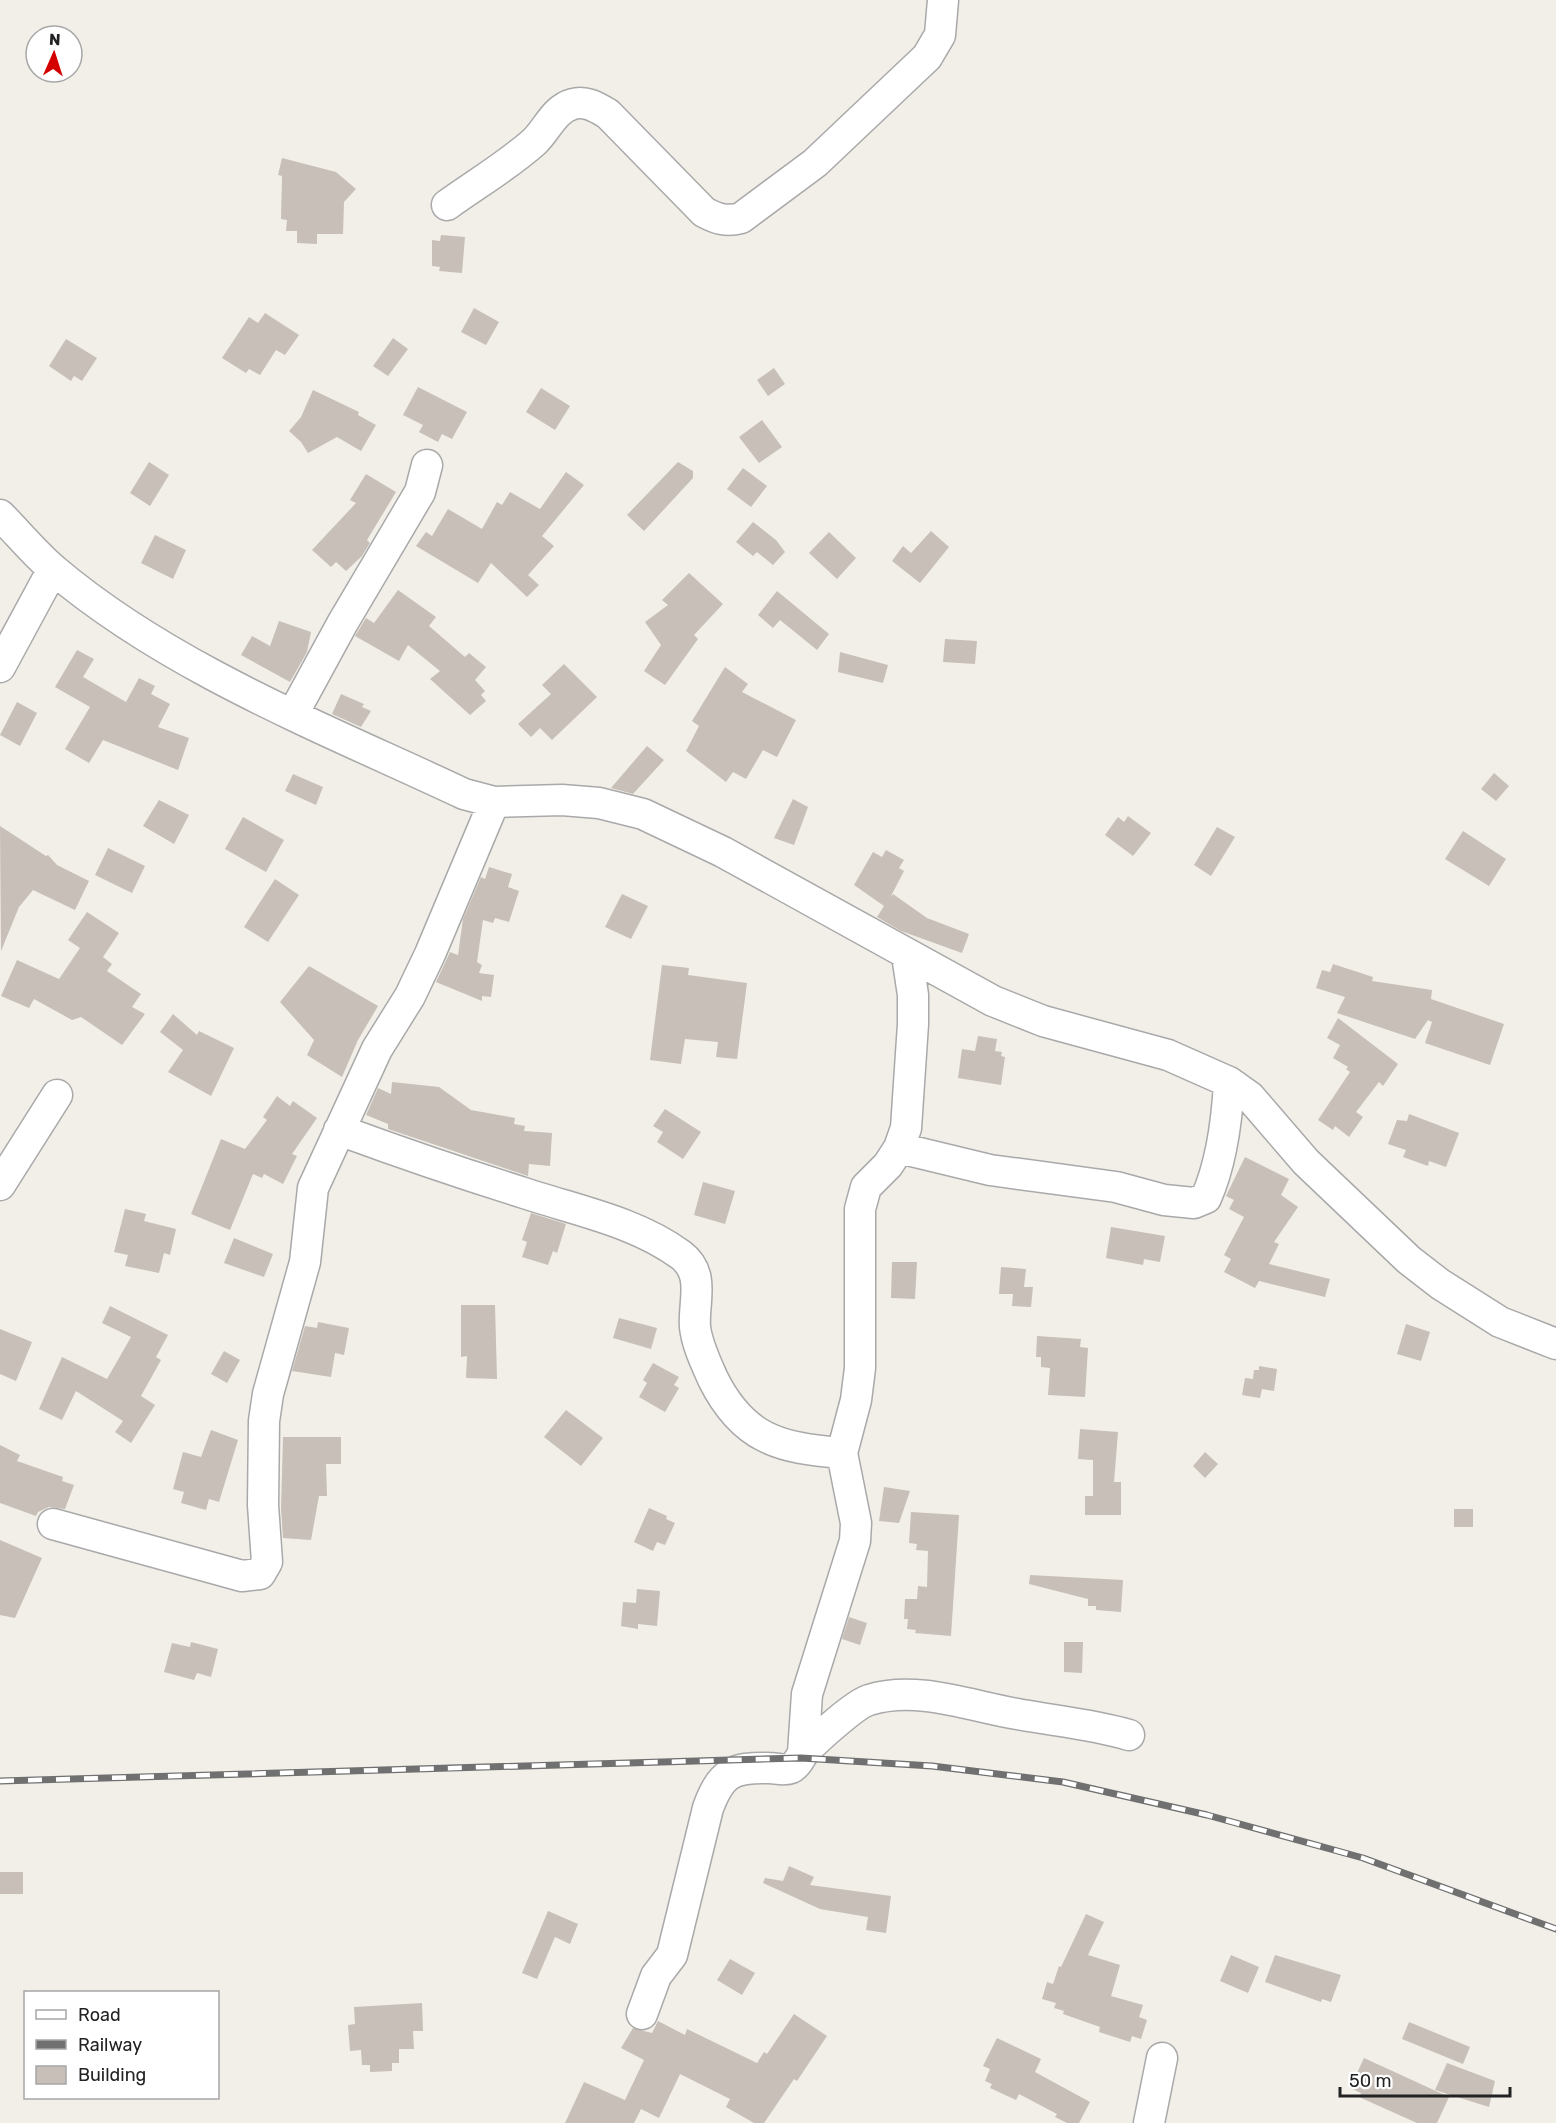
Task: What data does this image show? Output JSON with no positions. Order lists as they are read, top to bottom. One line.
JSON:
{"legend":["Road","Railway","Building"],"scale_bar":"50 m","north":"top"}
